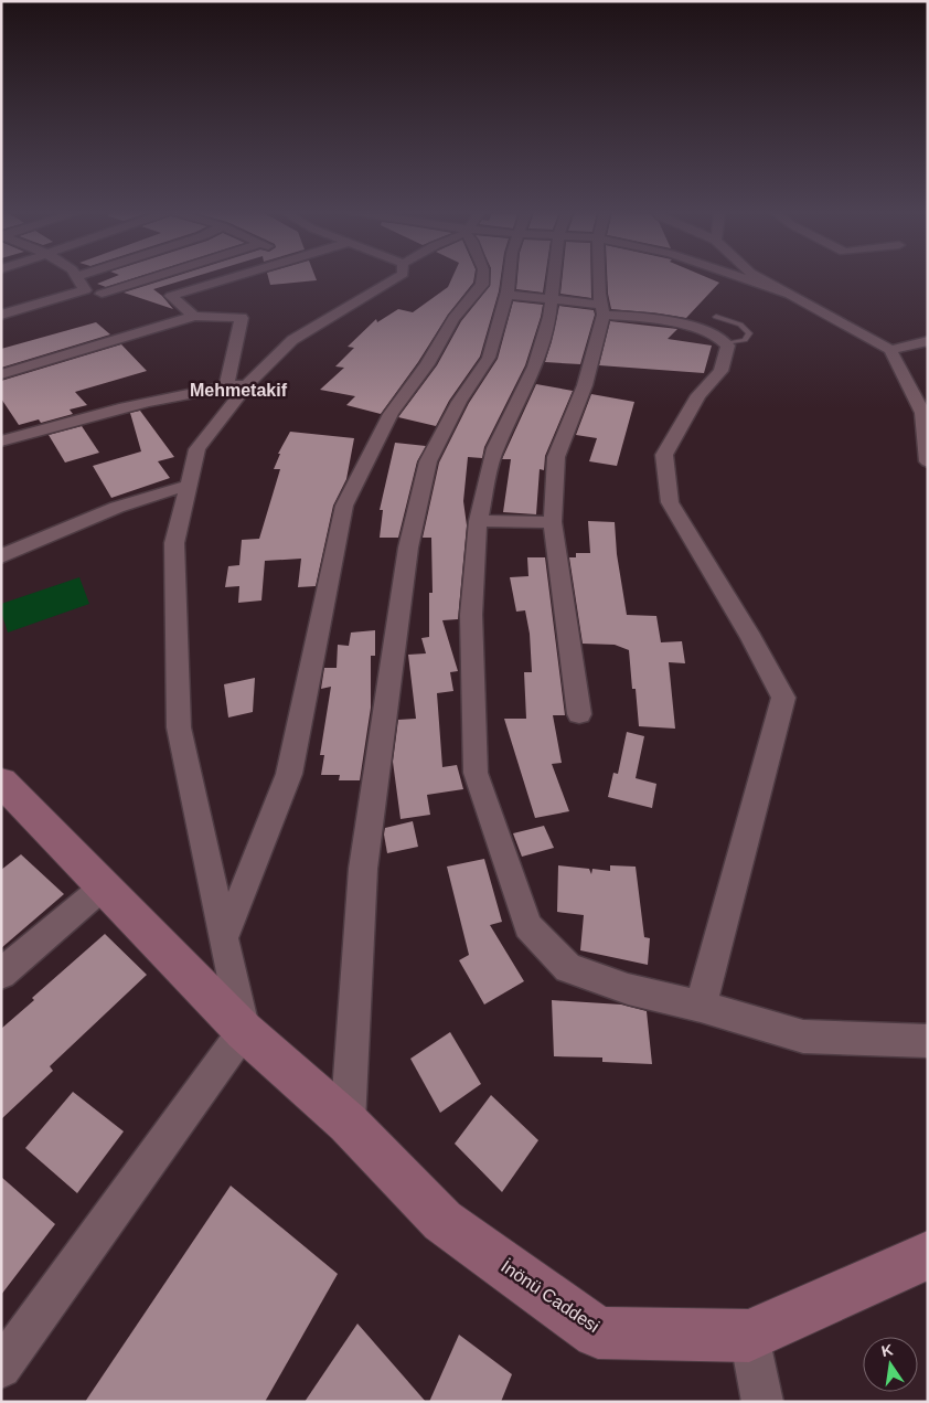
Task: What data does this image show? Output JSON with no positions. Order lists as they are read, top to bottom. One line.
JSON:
{"streets":{"main road":["İnönü Caddesi"]},"districts":["Mehmetakif"],"north":"top"}
